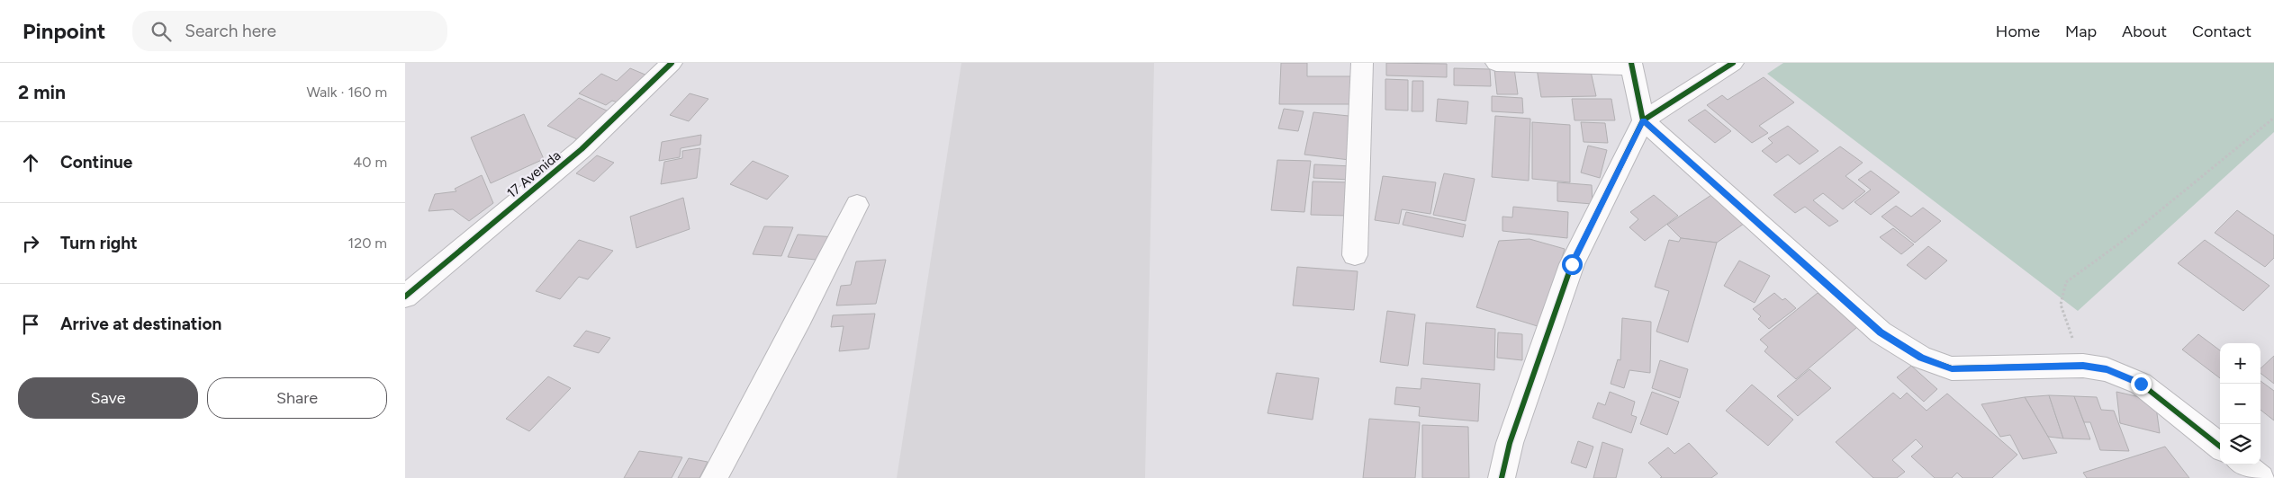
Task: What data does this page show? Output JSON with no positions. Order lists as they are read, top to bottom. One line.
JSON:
{"streets":{"street":["17 Avenida"]},"page":{"header":"Pinpoint","search":"Search here","nav":["Home","Map","About","Contact"],"heading":["2 min","Walk · 160 m"],"list":[["Continue","40 m"],["Turn right","120 m"],"Arrive at destination"],"map_buttons":["+","−"],"buttons":["Save","Share"]}}
